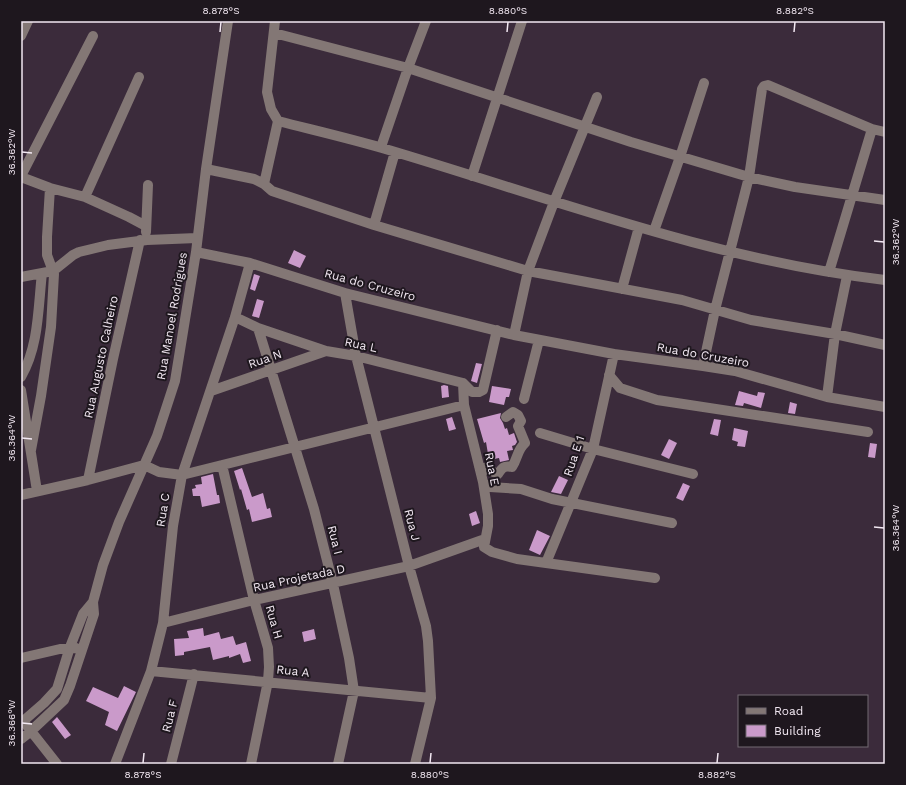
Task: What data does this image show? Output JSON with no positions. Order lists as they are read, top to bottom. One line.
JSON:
{"streets":{"street":["Rua do Cruzeiro","Rua Manoel Rodrigues","Rua L","Rua Augusto Calheiro","Rua N","Rua E 1","Rua E","Rua C","Rua J","Rua I","Rua Projetada D","Rua H","Rua A","Rua F"]},"crossings":[["Rua do Cruzeiro","Rua Manoel Rodrigues"],["Rua do Cruzeiro","Rua L"],["Rua do Cruzeiro","Rua E 1"],["Rua do Cruzeiro","Rua C"],["Rua do Cruzeiro","Rua J"],["Rua L","Rua N"],["Rua L","Rua C"],["Rua L","Rua J"],["Rua L","Rua I"],["Rua N","Rua C"],["Rua N","Rua I"],["Rua E","Rua Projetada D"],["Rua C","Rua Projetada D"],["Rua C","Rua A"],["Rua J","Rua Projetada D"],["Rua J","Rua A"],["Rua I","Rua Projetada D"],["Rua I","Rua A"],["Rua Projetada D","Rua H"],["Rua H","Rua A"],["Rua A","Rua F"]],"legend":["Road","Building"],"coordinates":["8.878°S","8.880°S","8.882°S","36.362°W","36.364°W","36.366°W"]}
